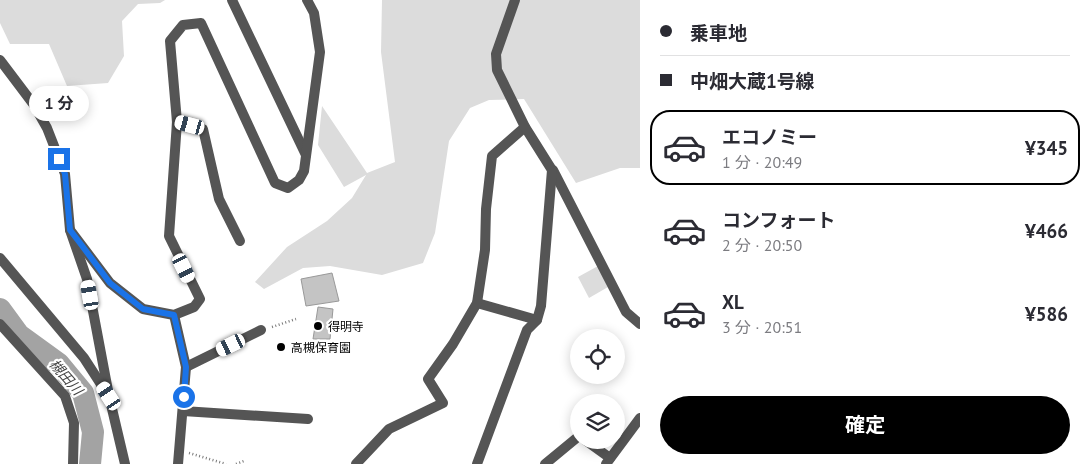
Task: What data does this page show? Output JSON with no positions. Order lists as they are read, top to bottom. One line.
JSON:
{"water":["槻田川"],"places":["得明寺","高槻保育園"],"page":{"banner":["乗車地","中畑大蔵1号線"],"bubble":"1 分","list":[{"name":"エコノミー","note":"1 分 · 20:49","value":"¥345"},{"name":"コンフォート","note":"2 分 · 20:50","value":"¥466"},{"name":"XL","note":"3 分 · 20:51","value":"¥586"}],"buttons":"確定"}}
